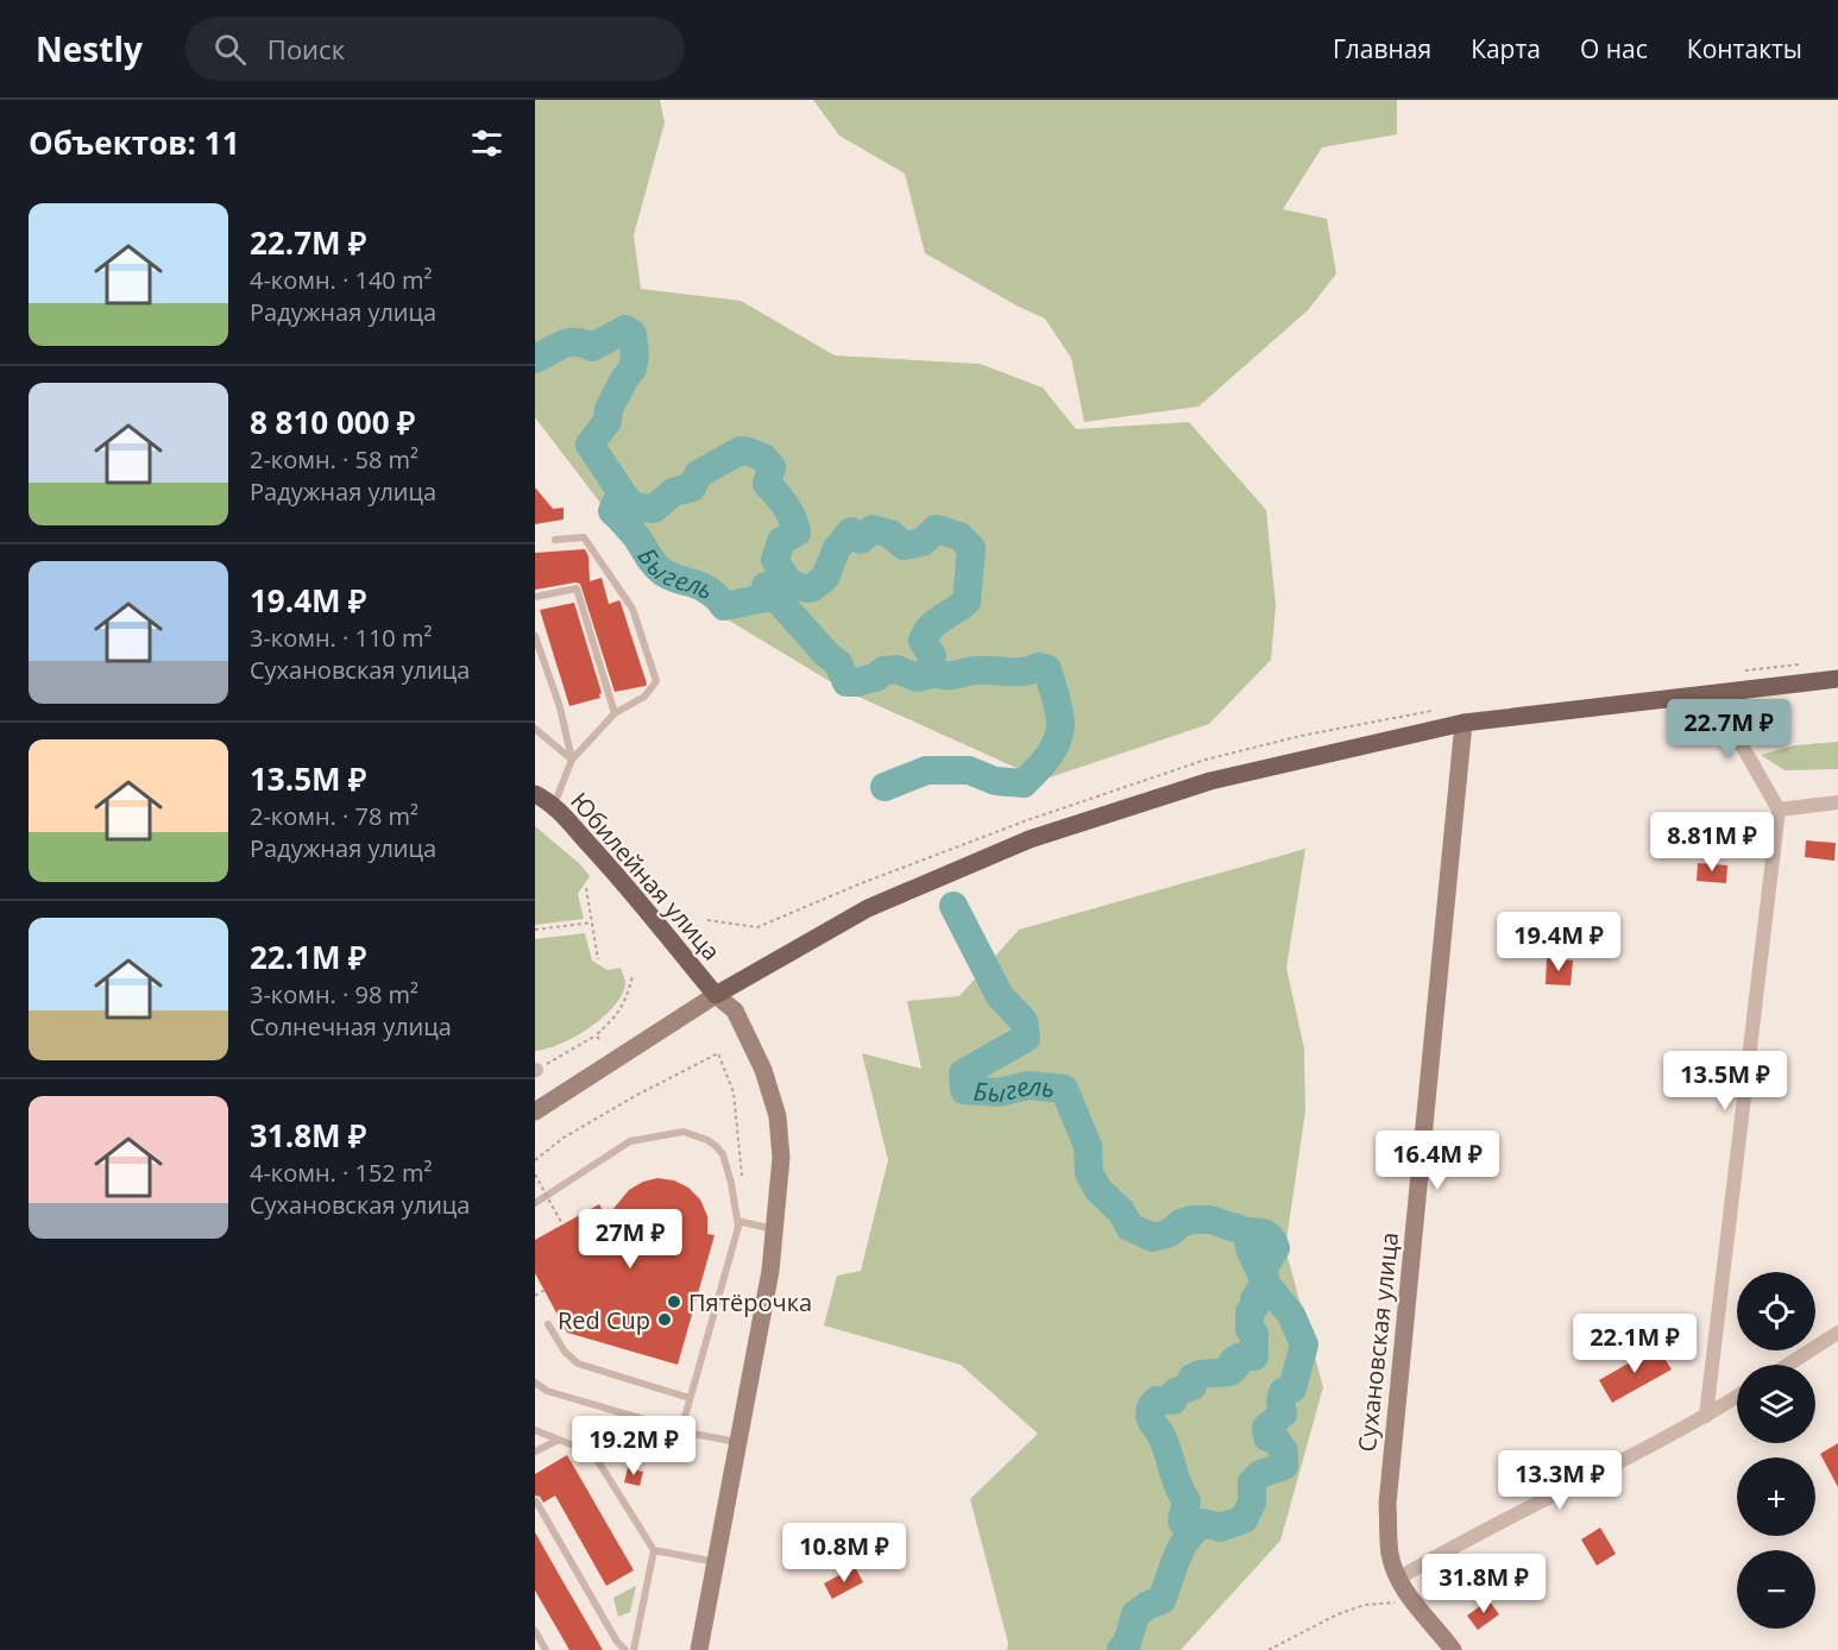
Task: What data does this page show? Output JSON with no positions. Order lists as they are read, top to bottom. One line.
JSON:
{"streets":{"main road":["Юбилейная улица"],"street":["Сухановская улица"]},"water":["Быгель"],"places":["Пятёрочка","Red Cup"],"page":{"header":"Nestly","search":"Поиск","nav":["Главная","Карта","О нас","Контакты"],"heading":"Объектов: 11","list":[{"name":"22.7M ₽","note":"4-комн. · 140 m² · Радужная улица"},{"name":"8 810 000 ₽","note":"2-комн. · 58 m² · Радужная улица"},{"name":"19.4M ₽","note":"3-комн. · 110 m² · Сухановская улица"},{"name":"13.5M ₽","note":"2-комн. · 78 m² · Радужная улица"},{"name":"22.1M ₽","note":"3-комн. · 98 m² · Солнечная улица"},{"name":"31.8M ₽","note":"4-комн. · 152 m² · Сухановская улица"}],"price":["22.7M ₽","8.81M ₽","19.4M ₽","13.5M ₽","16.4M ₽","27M ₽","22.1M ₽","19.2M ₽","13.3M ₽","10.8M ₽","31.8M ₽"],"map_buttons":["+","−"]}}
